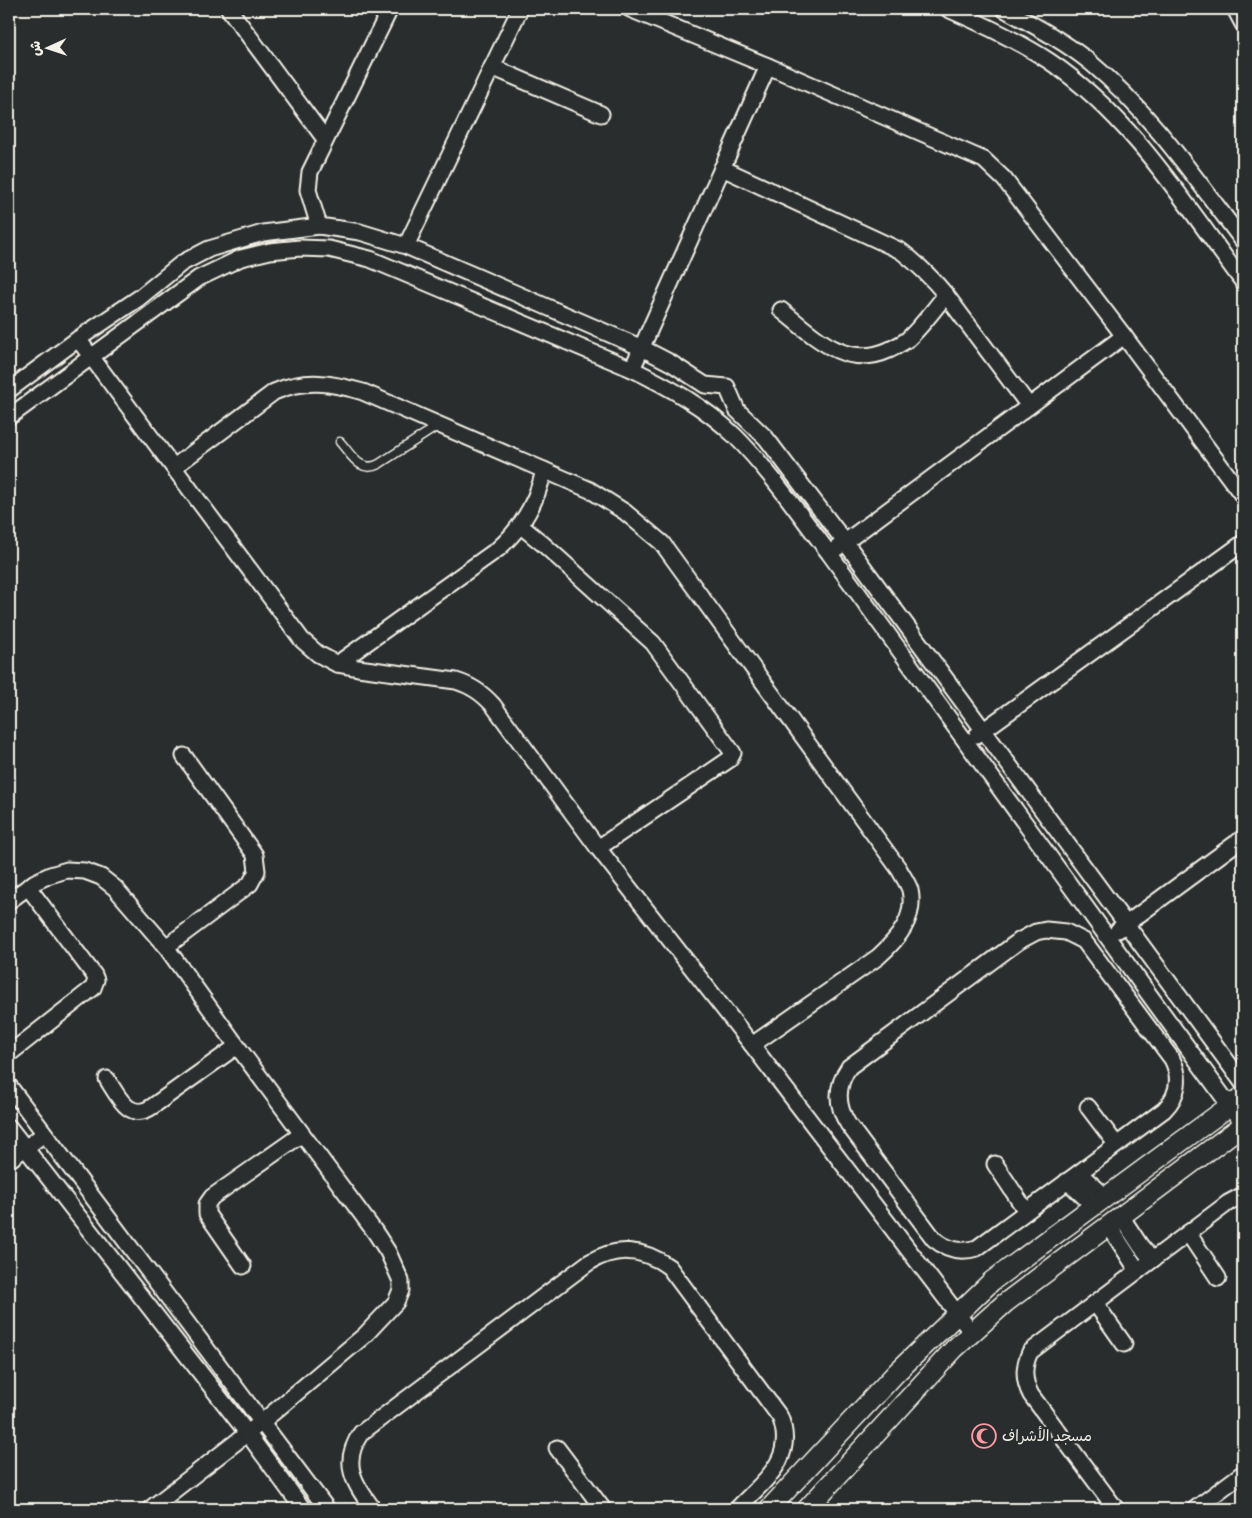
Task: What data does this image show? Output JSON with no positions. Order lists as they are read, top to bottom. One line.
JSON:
{"places":{"mosque":["مسجد الأشراف"]},"north":"left"}
